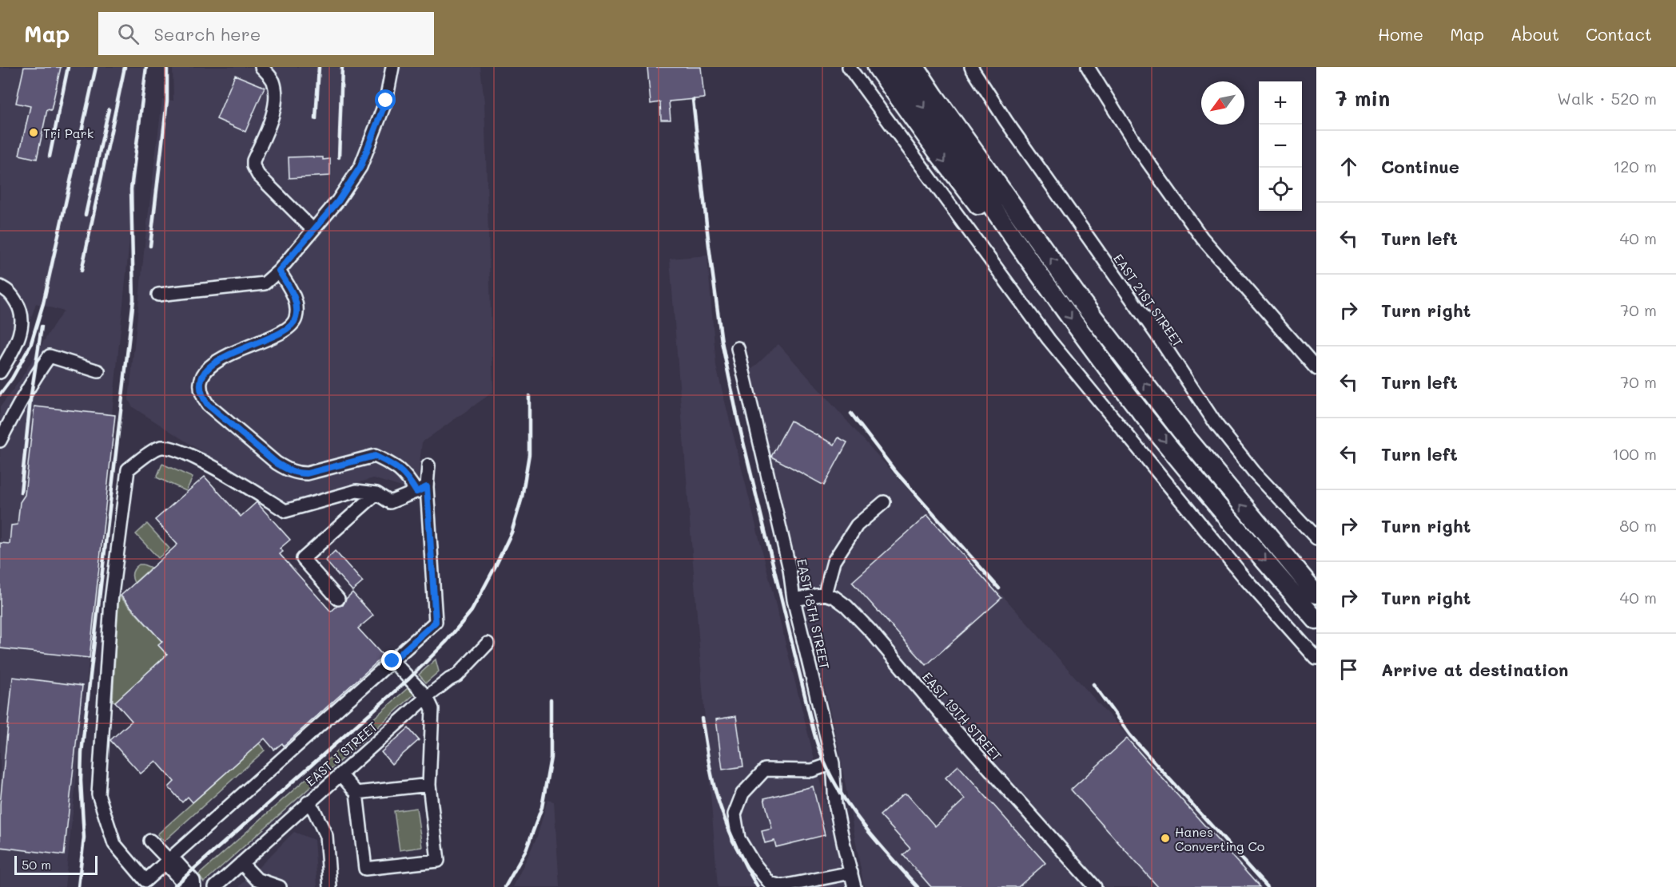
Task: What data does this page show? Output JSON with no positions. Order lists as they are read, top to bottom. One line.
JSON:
{"streets":{"street":["EAST 21ST STREET","EAST 18TH STREET","EAST 19TH STREET","EAST J STREET"]},"places":["Tri Park","Hanes Converting Co"],"scale_bar":"50 m","north":"bottom left","page":{"header":"Map","search":"Search here","nav":["Home","Map","About","Contact"],"heading":["7 min","Walk · 520 m"],"map_buttons":["+","−"],"list":[["Continue","120 m"],["Turn left","40 m"],["Turn right","70 m"],["Turn left","70 m"],["Turn left","100 m"],["Turn right","80 m"],["Turn right","40 m"],"Arrive at destination"],"scale":"50 m"}}
